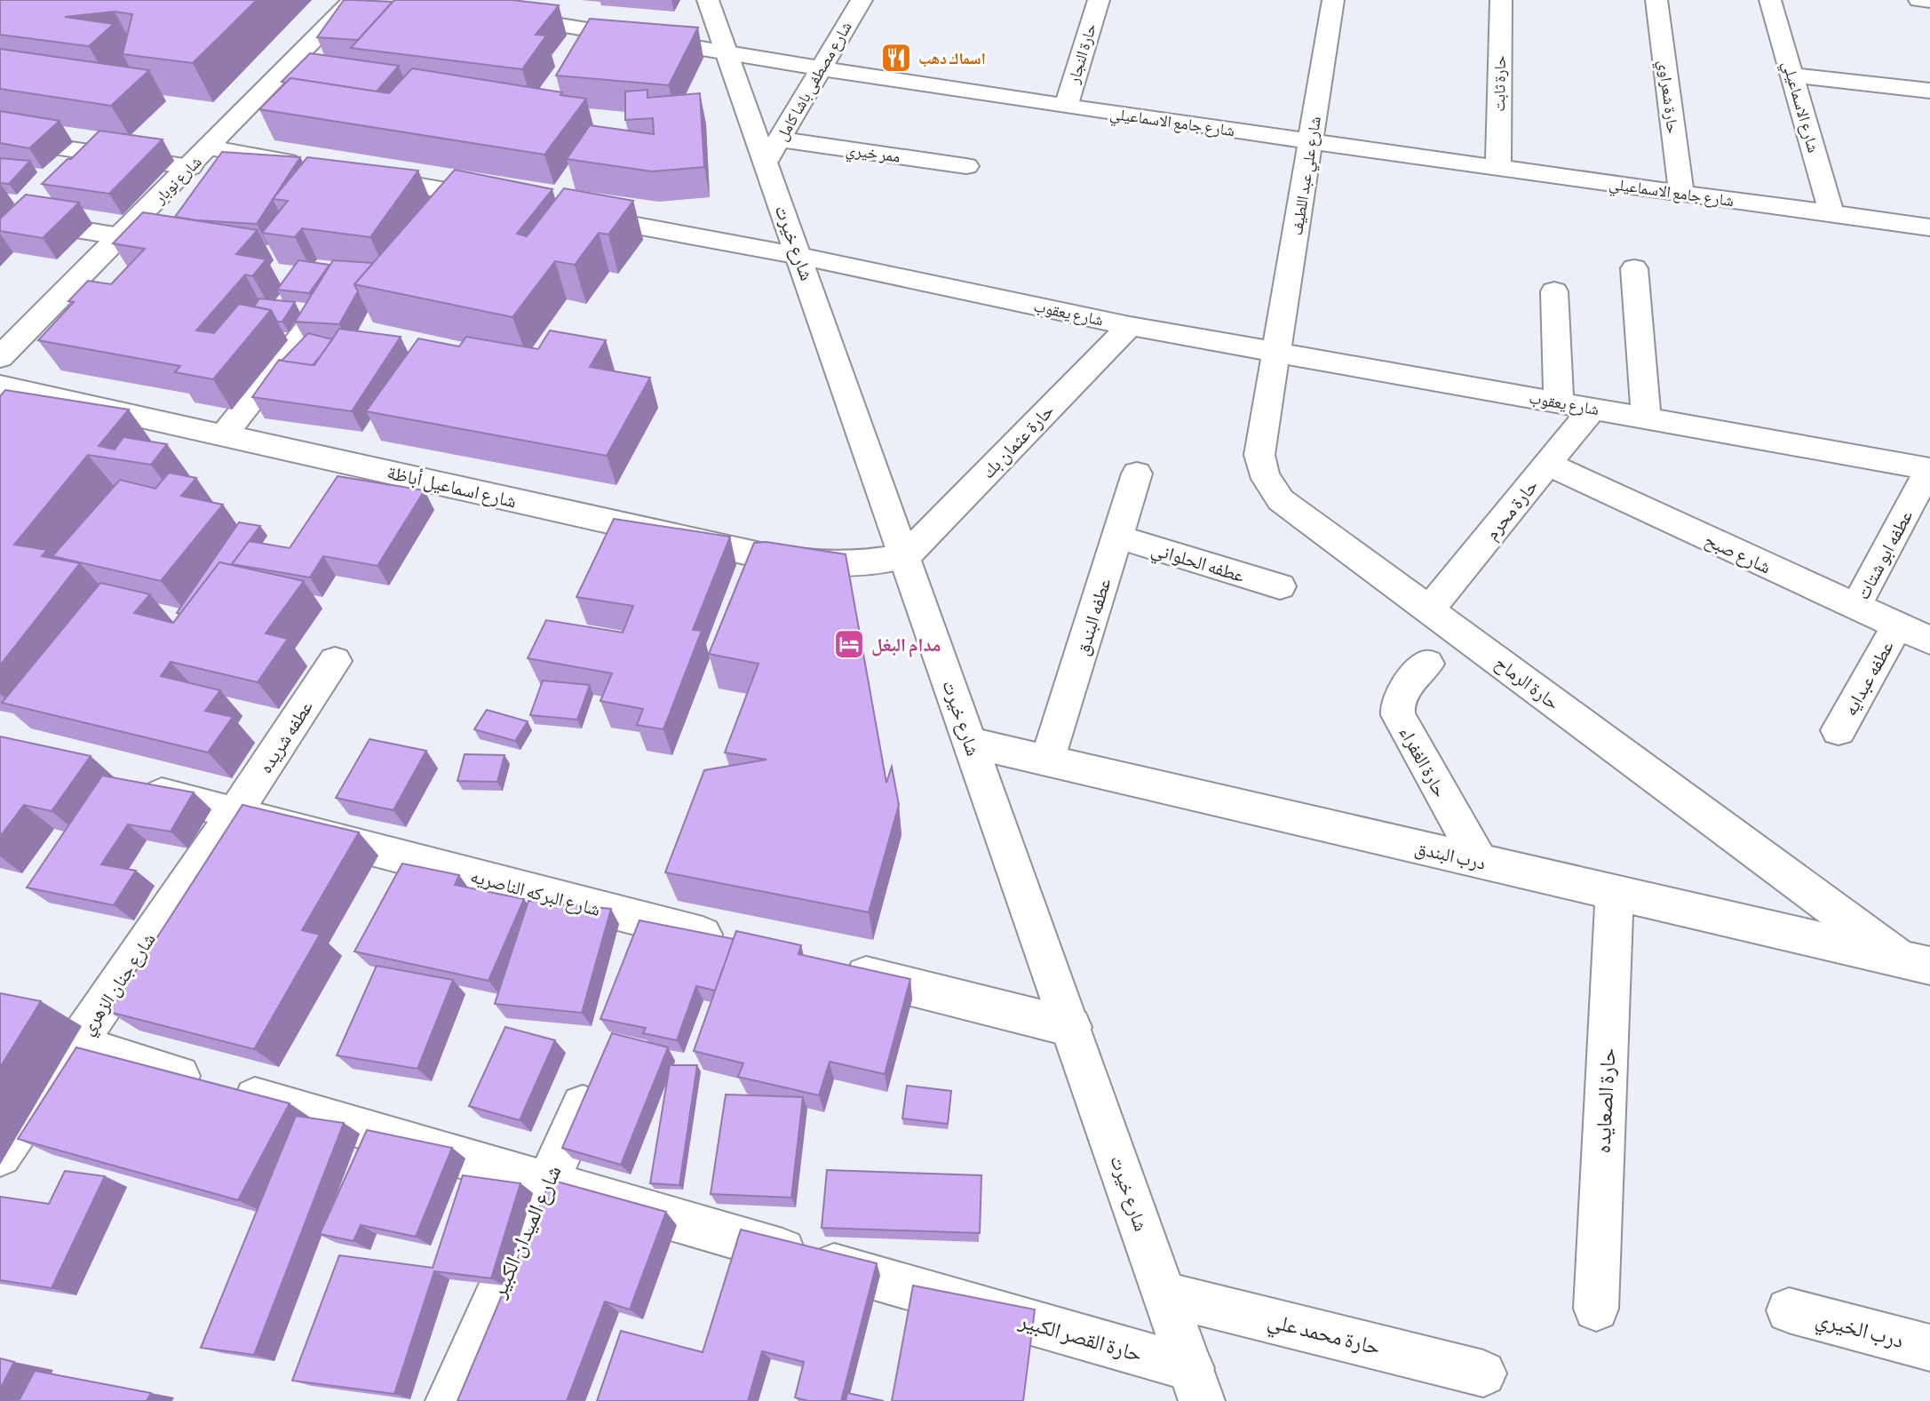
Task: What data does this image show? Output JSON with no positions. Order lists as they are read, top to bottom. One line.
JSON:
{"streets":{"street":["حارة النجار","شارع مصطفى باشا كامل","حارة ثابت","حارة شعراوي","شارع الاسماعيلي","شارع جامع الاسماعيلي","ممر خيري","شارع علي عبد اللطيف","شارع نوبار","شارع خيرت","شارع يعقوب","حارة عثمان بك","شارع اسماعيل أباظة","حارة محرم","شارع صبح","عطفه ابو شتات","عطفه الحلواني","عطفه البندق","عطفه عبدايه","حارة الرماح","عطفه شريده","حارة الغفراء","درب البندق","شارع البركه الناصريه","شارع جنان الزهري","حارة الصعايده","شارع الميدان الكبير","درب الخيري","حارة محمد علي","حارة القصر الكبير"]},"crossings":[["حارة النجار","شارع جامع الاسماعيلي"],["شارع مصطفى باشا كامل","شارع جامع الاسماعيلي"],["شارع مصطفى باشا كامل","ممر خيري"],["شارع مصطفى باشا كامل","شارع خيرت"],["حارة ثابت","شارع جامع الاسماعيلي"],["حارة شعراوي","شارع جامع الاسماعيلي"],["شارع الاسماعيلي","شارع جامع الاسماعيلي"],["شارع جامع الاسماعيلي","شارع علي عبد اللطيف"],["شارع جامع الاسماعيلي","شارع خيرت"],["ممر خيري","شارع خيرت"],["شارع علي عبد اللطيف","شارع يعقوب"],["شارع علي عبد اللطيف","حارة الرماح"],["شارع خيرت","شارع يعقوب"],["شارع خيرت","حارة عثمان بك"],["شارع خيرت","شارع اسماعيل أباظة"],["شارع خيرت","درب البندق"],["شارع خيرت","حارة محمد علي"],["شارع خيرت","حارة القصر الكبير"],["شارع يعقوب","حارة عثمان بك"],["شارع يعقوب","حارة محرم"],["شارع يعقوب","عطفه ابو شتات"],["شارع يعقوب","حارة الرماح"],["حارة عثمان بك","شارع اسماعيل أباظة"],["حارة محرم","شارع صبح"],["حارة محرم","حارة الرماح"],["شارع صبح","عطفه ابو شتات"],["شارع صبح","عطفه عبدايه"],["عطفه الحلواني","عطفه البندق"],["عطفه البندق","درب البندق"],["حارة الرماح","درب البندق"],["عطفه شريده","شارع البركه الناصريه"],["عطفه شريده","شارع جنان الزهري"],["حارة الغفراء","درب البندق"],["درب البندق","حارة الصعايده"],["شارع البركه الناصريه","شارع جنان الزهري"],["شارع جنان الزهري","حارة القصر الكبير"],["شارع الميدان الكبير","حارة القصر الكبير"]],"places":{"restaurant":["اسماك دهب"],"hotel":["مدام البغل"]}}
